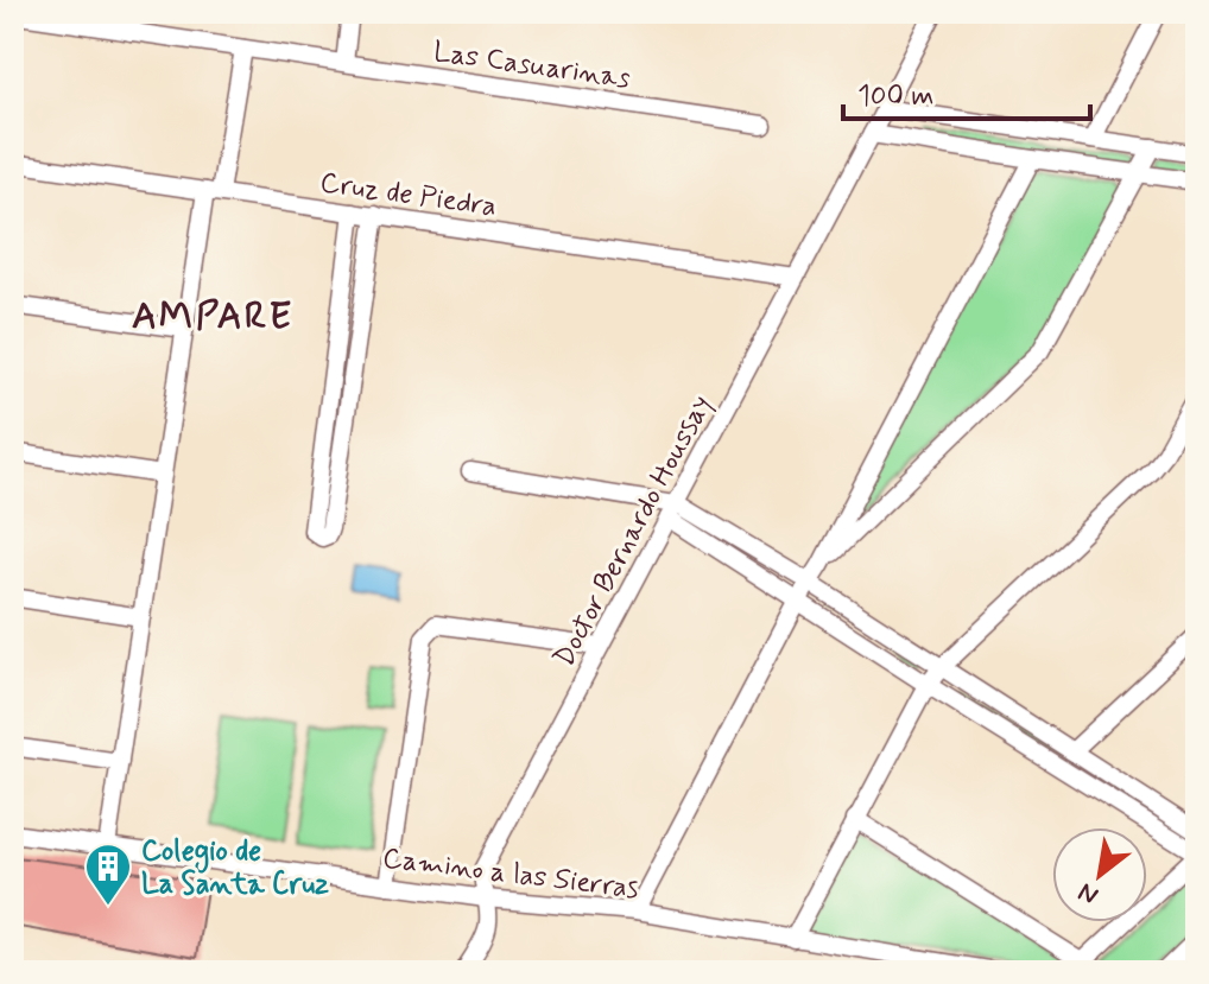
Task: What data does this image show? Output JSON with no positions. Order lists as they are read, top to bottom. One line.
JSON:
{"streets":{"street":["Las Casuarinas","Cruz de Piedra","Doctor Bernardo Houssay","Camino a las Sierras"]},"crossings":[["Cruz de Piedra","Doctor Bernardo Houssay"],["Doctor Bernardo Houssay","Camino a las Sierras"]],"districts":["AMPARE"],"places":{"building":["Colegio de La Santa Cruz"]},"scale_bar":"100 m","north":"bottom left"}
